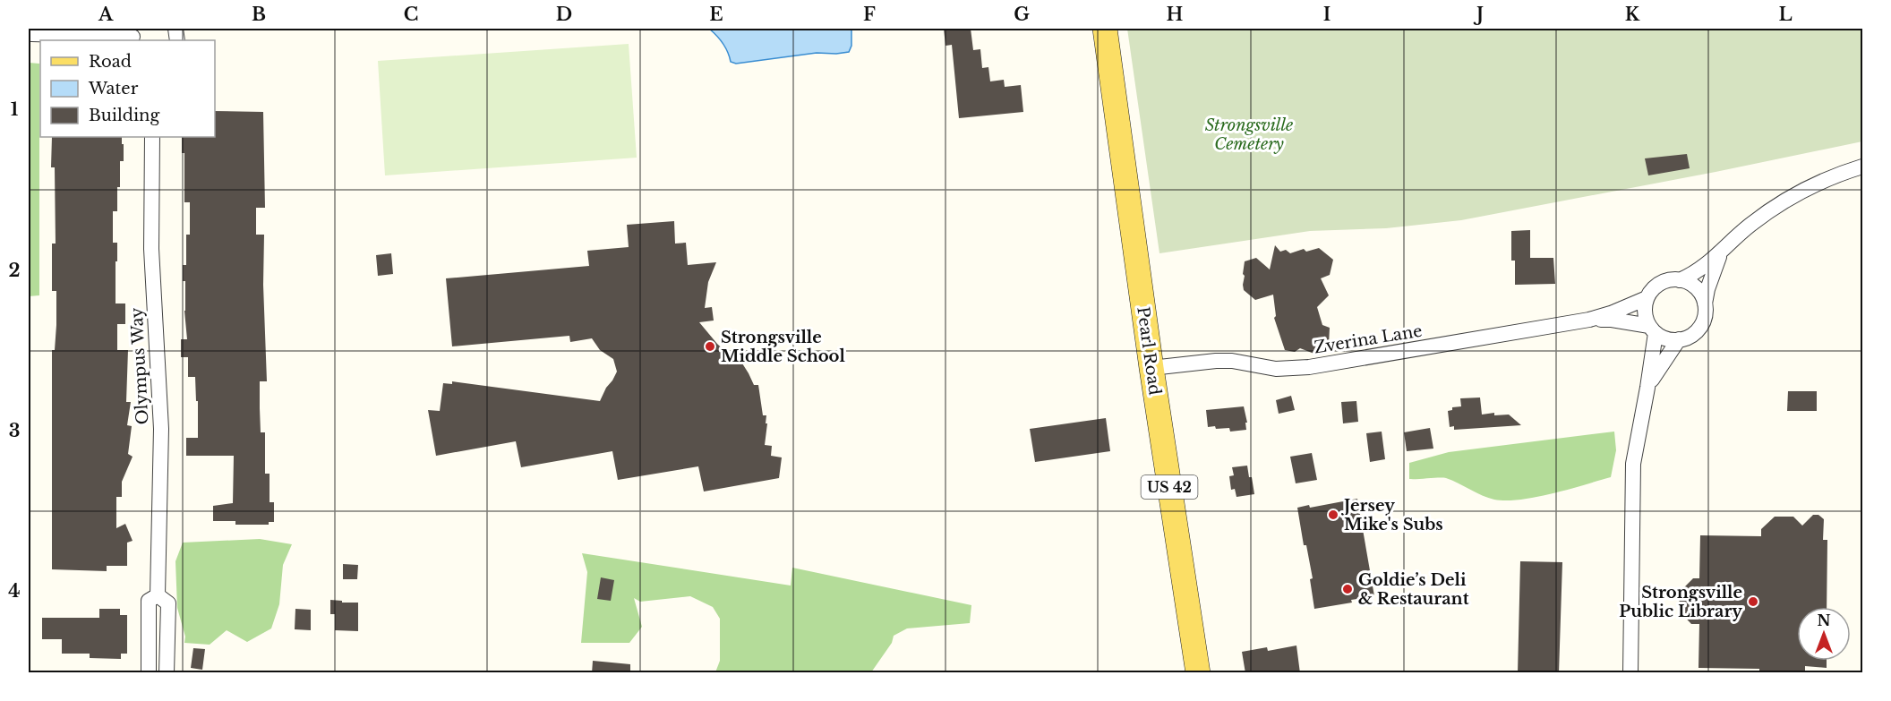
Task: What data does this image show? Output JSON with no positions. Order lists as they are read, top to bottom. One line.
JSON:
{"streets":{"main road":["Pearl Road","US 42"],"street":["Zverina Lane","Olympus Way"]},"crossings":[["Zverina Lane","Pearl Road"]],"parks":["Strongsville Cemetery"],"places":["Strongsville Middle School","Jersey Mike's Subs","Goldie’s Deli & Restaurant","Strongsville Public Library"],"legend":["Road","Water","Building"],"north":"top","grid":{"columns":["A","B","C","D","E","F","G","H","I","J","K","L"],"rows":["1","2","3","4"]}}
